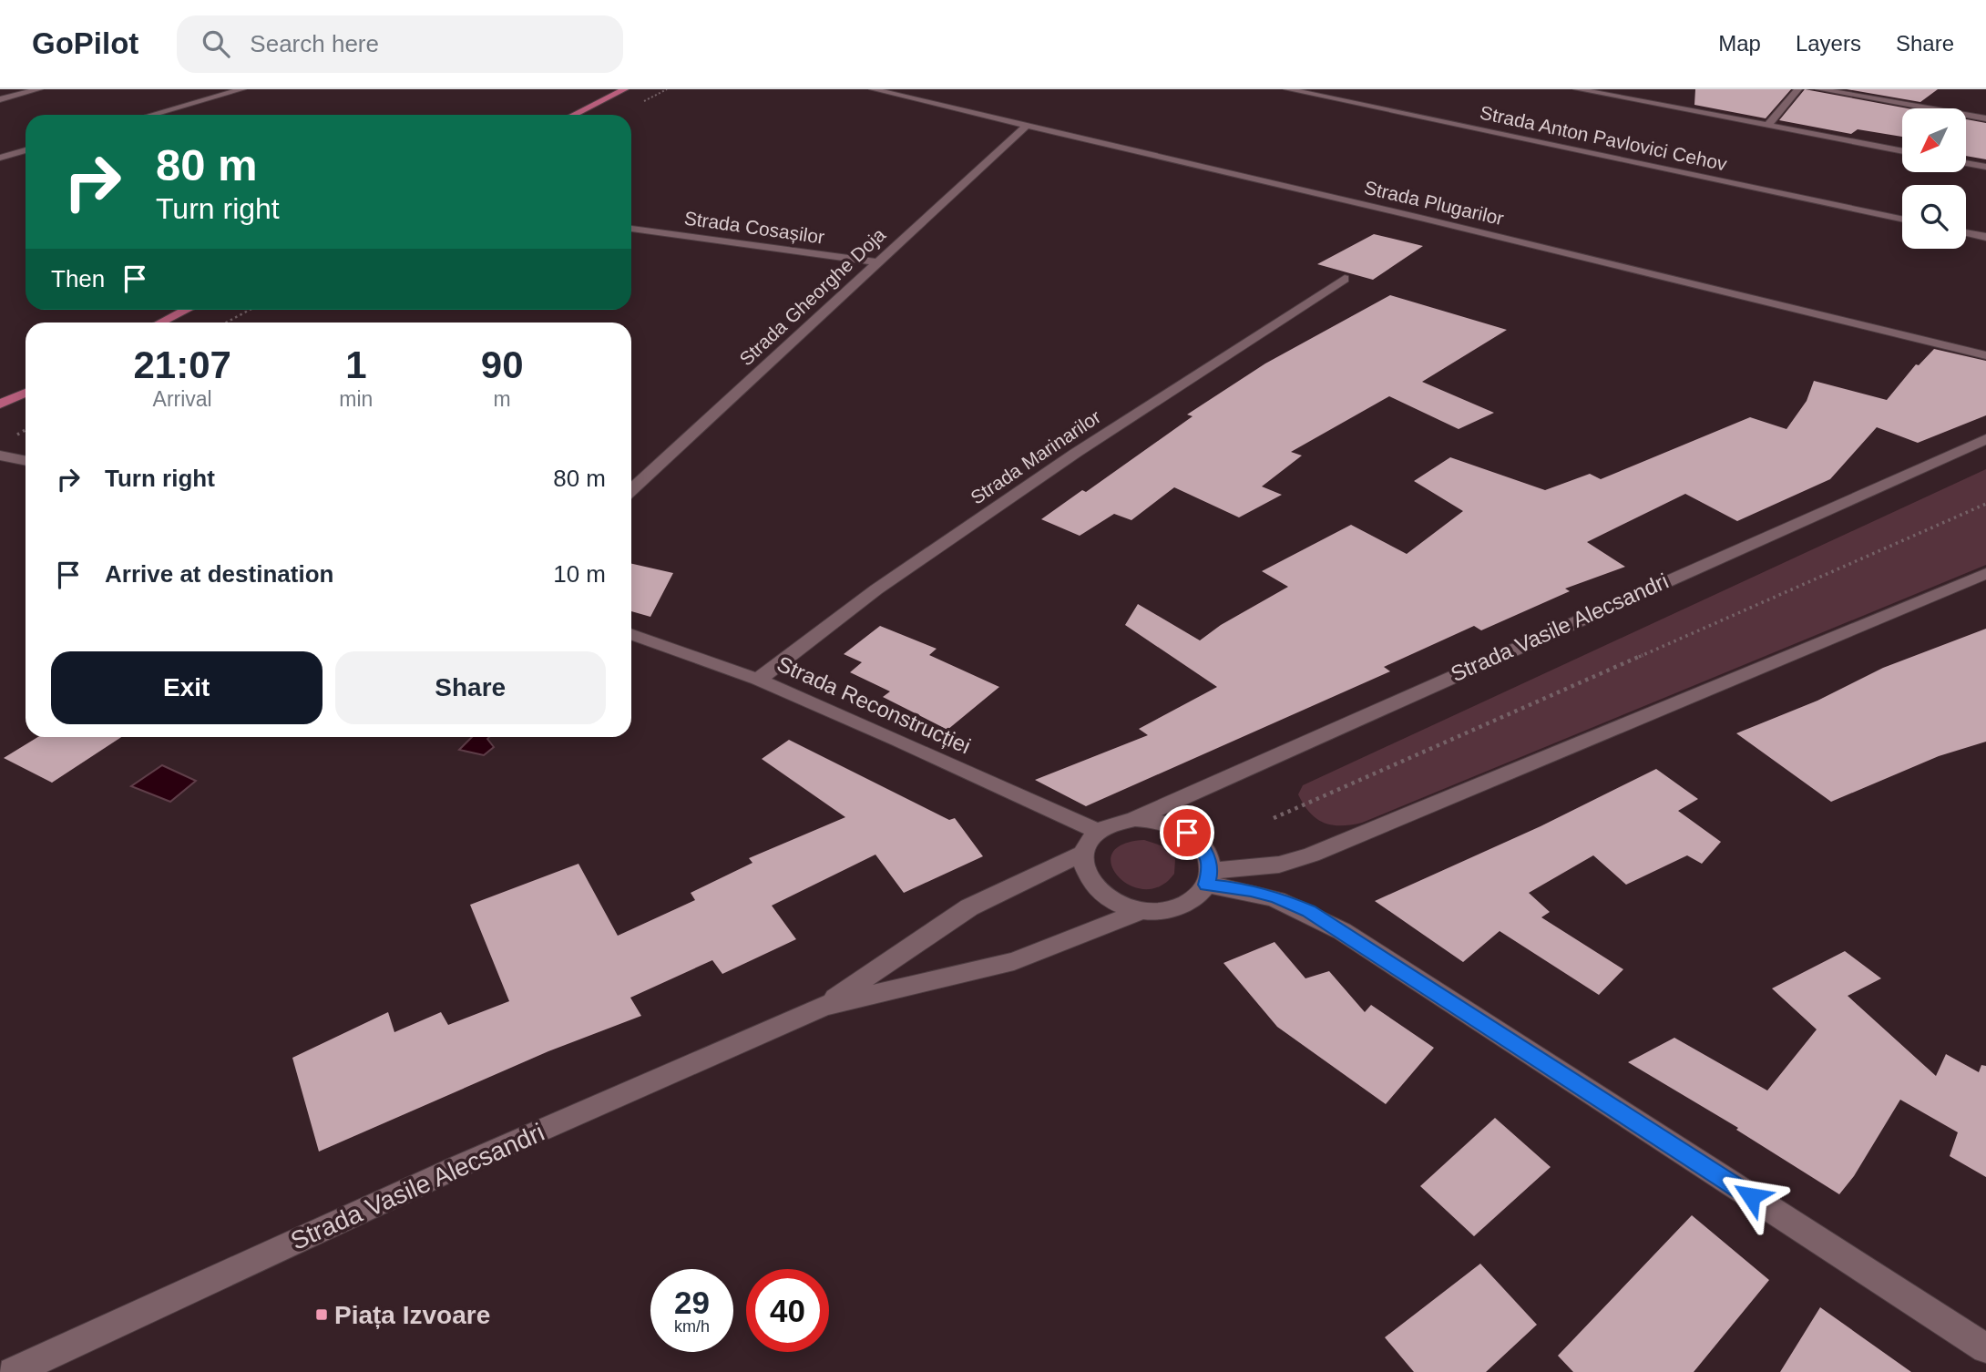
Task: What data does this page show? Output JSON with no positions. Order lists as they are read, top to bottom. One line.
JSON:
{"streets":{"street":["Strada Anton Pavlovici Cehov","Strada Plugarilor","Strada Cosașilor","Strada Gheorghe Doja","Strada Marinarilor","Strada Vasile Alecsandri","Strada Reconstrucției"]},"crossings":[["Strada Plugarilor","Strada Gheorghe Doja"],["Strada Cosașilor","Strada Gheorghe Doja"],["Strada Marinarilor","Strada Reconstrucției"],["Strada Vasile Alecsandri","Strada Reconstrucției"]],"places":{"transit":["Piața Izvoare"]},"north":"bottom left","page":{"header":"GoPilot","search":"Search here","nav":["Map","Layers","Share"],"turn":["80 m","Turn right"],"then":"Then","eta":["21:07","Arrival","1","min","90","m"],"list":[{"name":"Turn right","value":"80 m"},{"name":"Arrive at destination","value":"10 m"}],"buttons":["Exit","Share"],"speed":"29 km/h","limit":"40"}}
